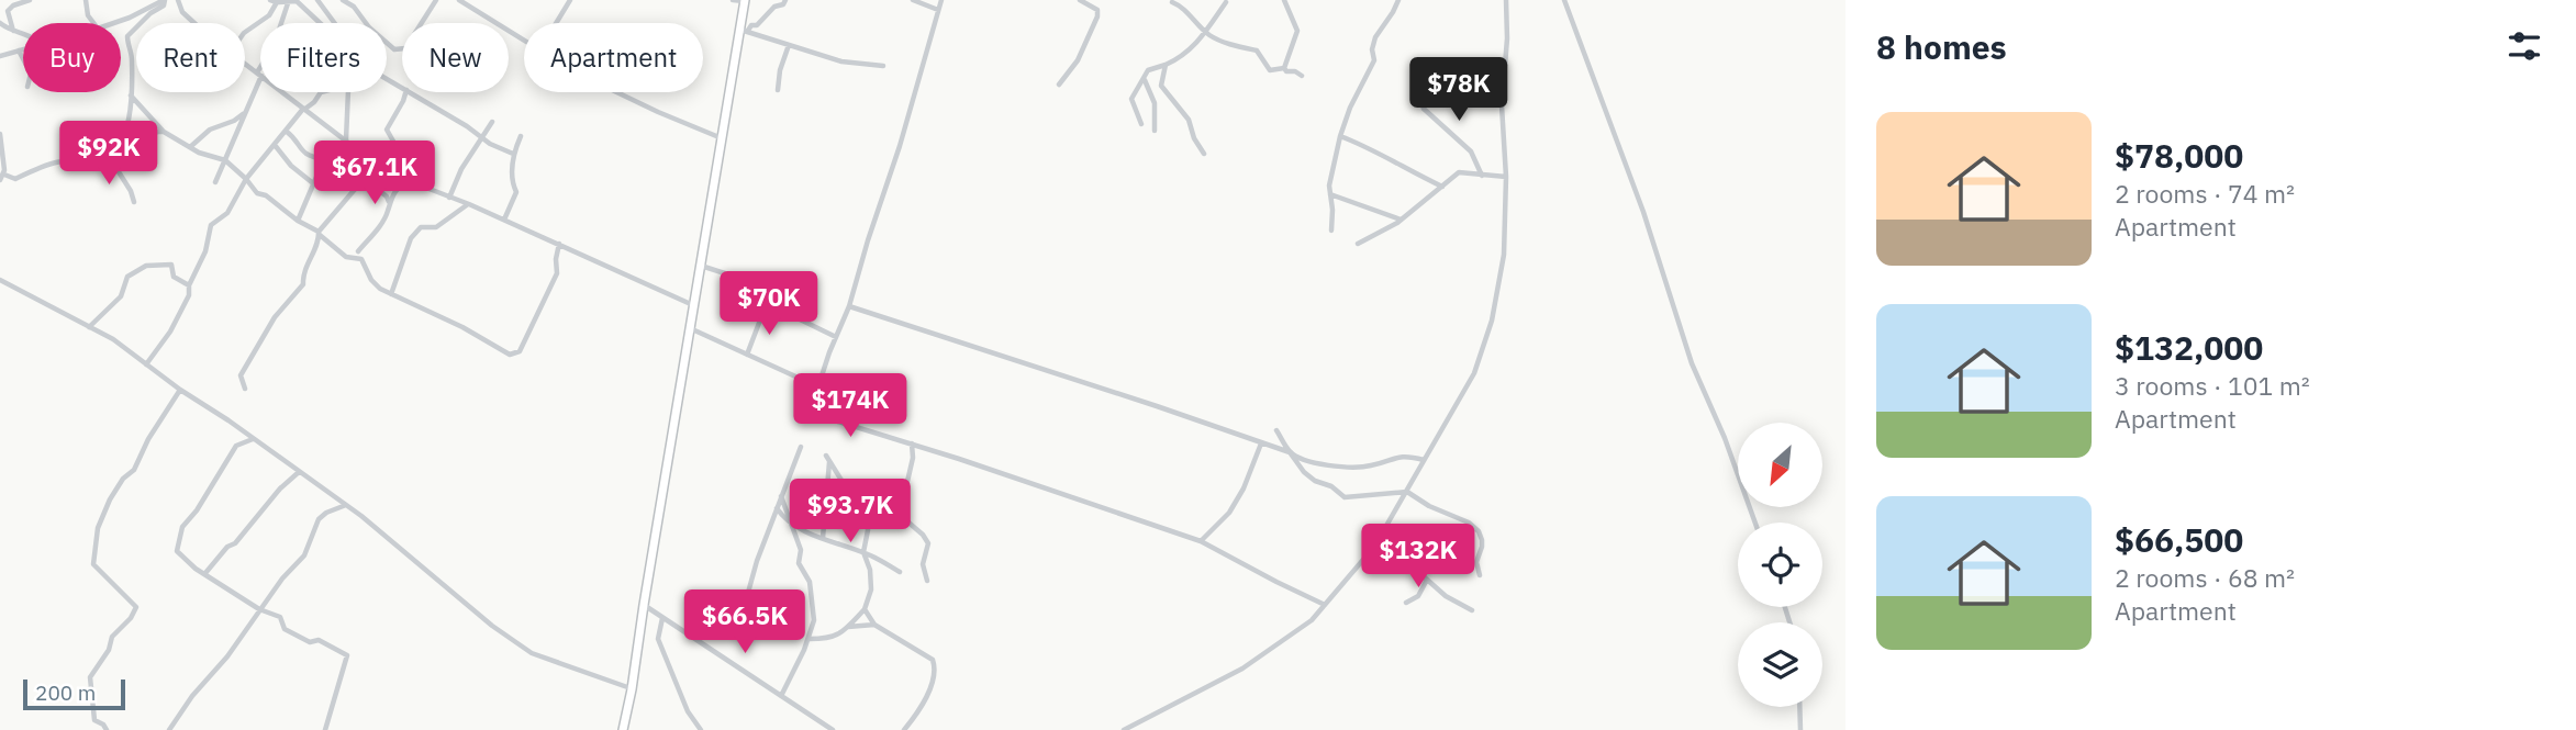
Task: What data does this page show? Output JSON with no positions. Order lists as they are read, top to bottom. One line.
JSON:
{"scale_bar":"200 m","north":"bottom left","page":{"heading":"8 homes","chip":["Buy","Rent","Filters","New","Apartment"],"price":["$78K","$92K","$67.1K","$70K","$174K","$93.7K","$132K","$66.5K"],"list":[{"name":"$78,000","note":"2 rooms · 74 m² · Apartment"},{"name":"$132,000","note":"3 rooms · 101 m² · Apartment"},{"name":"$66,500","note":"2 rooms · 68 m² · Apartment"}],"scale":"200 m"}}
